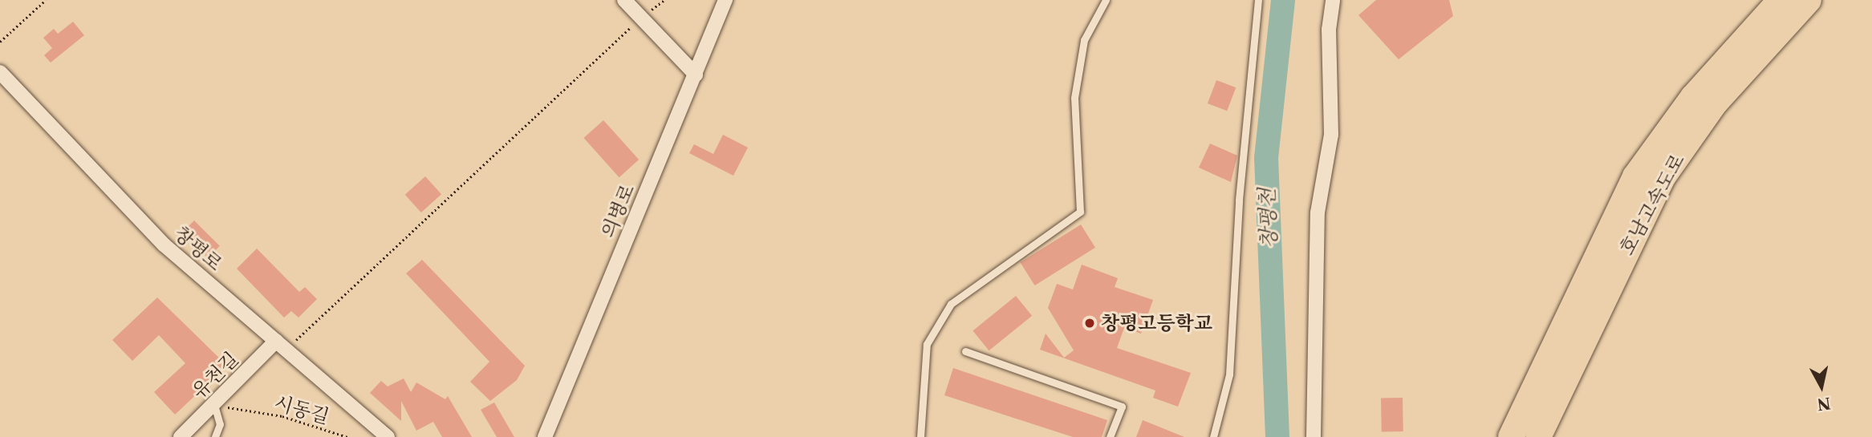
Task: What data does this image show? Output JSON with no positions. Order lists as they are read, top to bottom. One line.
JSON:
{"streets":{"highway":["호남고속도로"],"street":["의병로","창평로","유천길"],"path":["시동길"]},"crossings":[["창평로","유천길"],["유천길","시동길"]],"water":["창평천"],"places":["창평고등학교"],"north":"bottom"}
